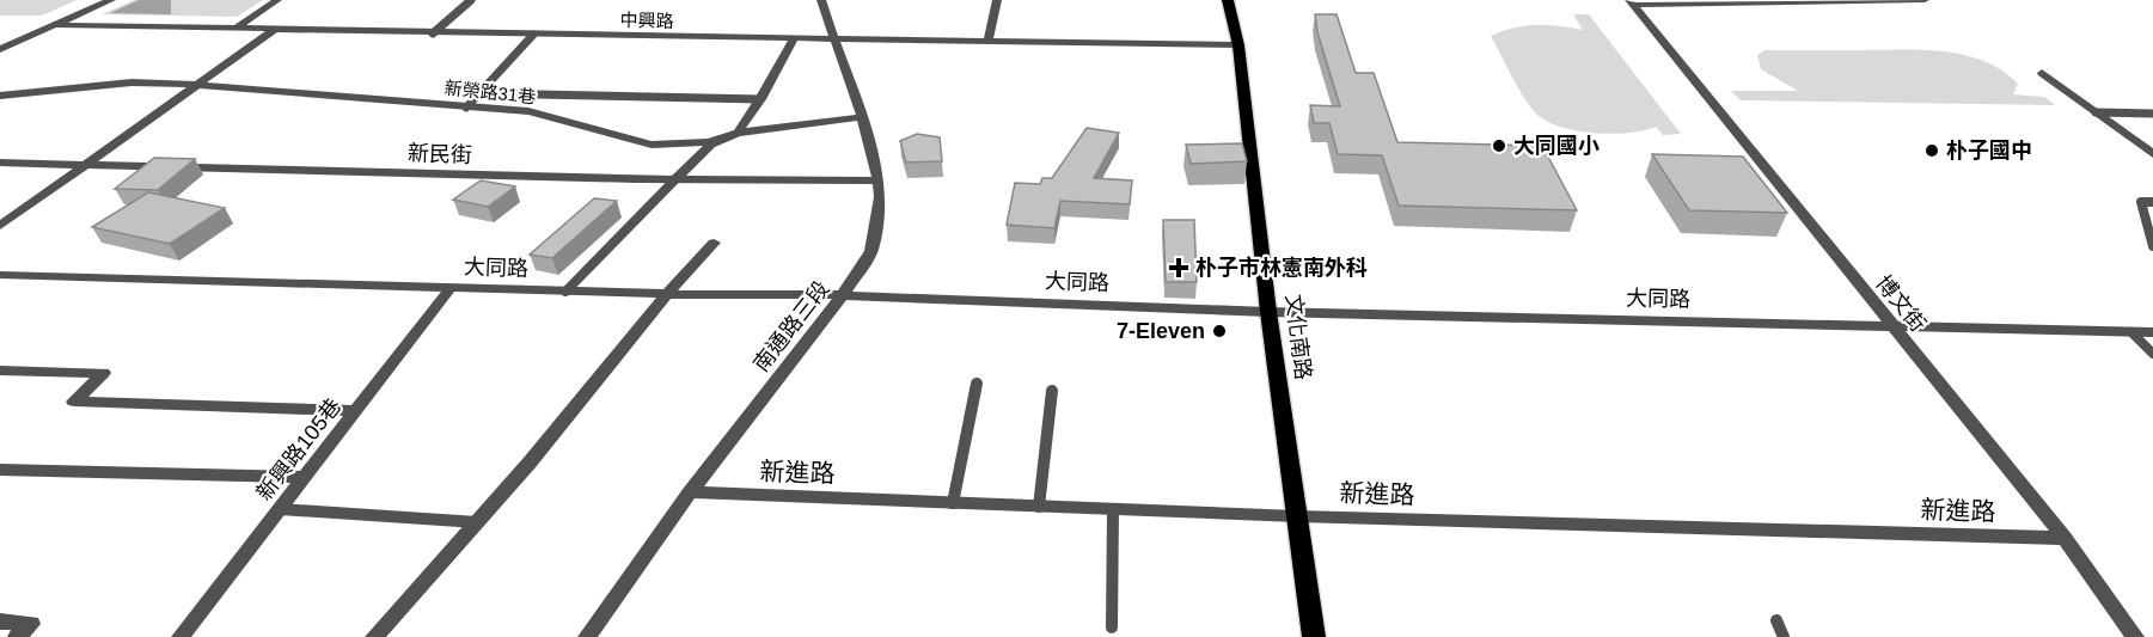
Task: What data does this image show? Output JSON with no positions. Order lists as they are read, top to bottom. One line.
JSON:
{"streets":{"main road":["文化南路"],"street":["中興路","新榮路31巷","新民街","大同路","博文街","南通路三段","新興路105巷","新進路"]},"crossings":[["中興路","南通路三段"],["中興路","文化南路"],["新榮路31巷","南通路三段"],["新民街","南通路三段"],["大同路","博文街"],["大同路","南通路三段"],["大同路","文化南路"],["大同路","新興路105巷"],["博文街","新進路"],["南通路三段","新進路"],["文化南路","新進路"]],"places":{"other":["大同國小","朴子國中","7-Eleven"],"health":["朴子市林憲南外科"]}}
